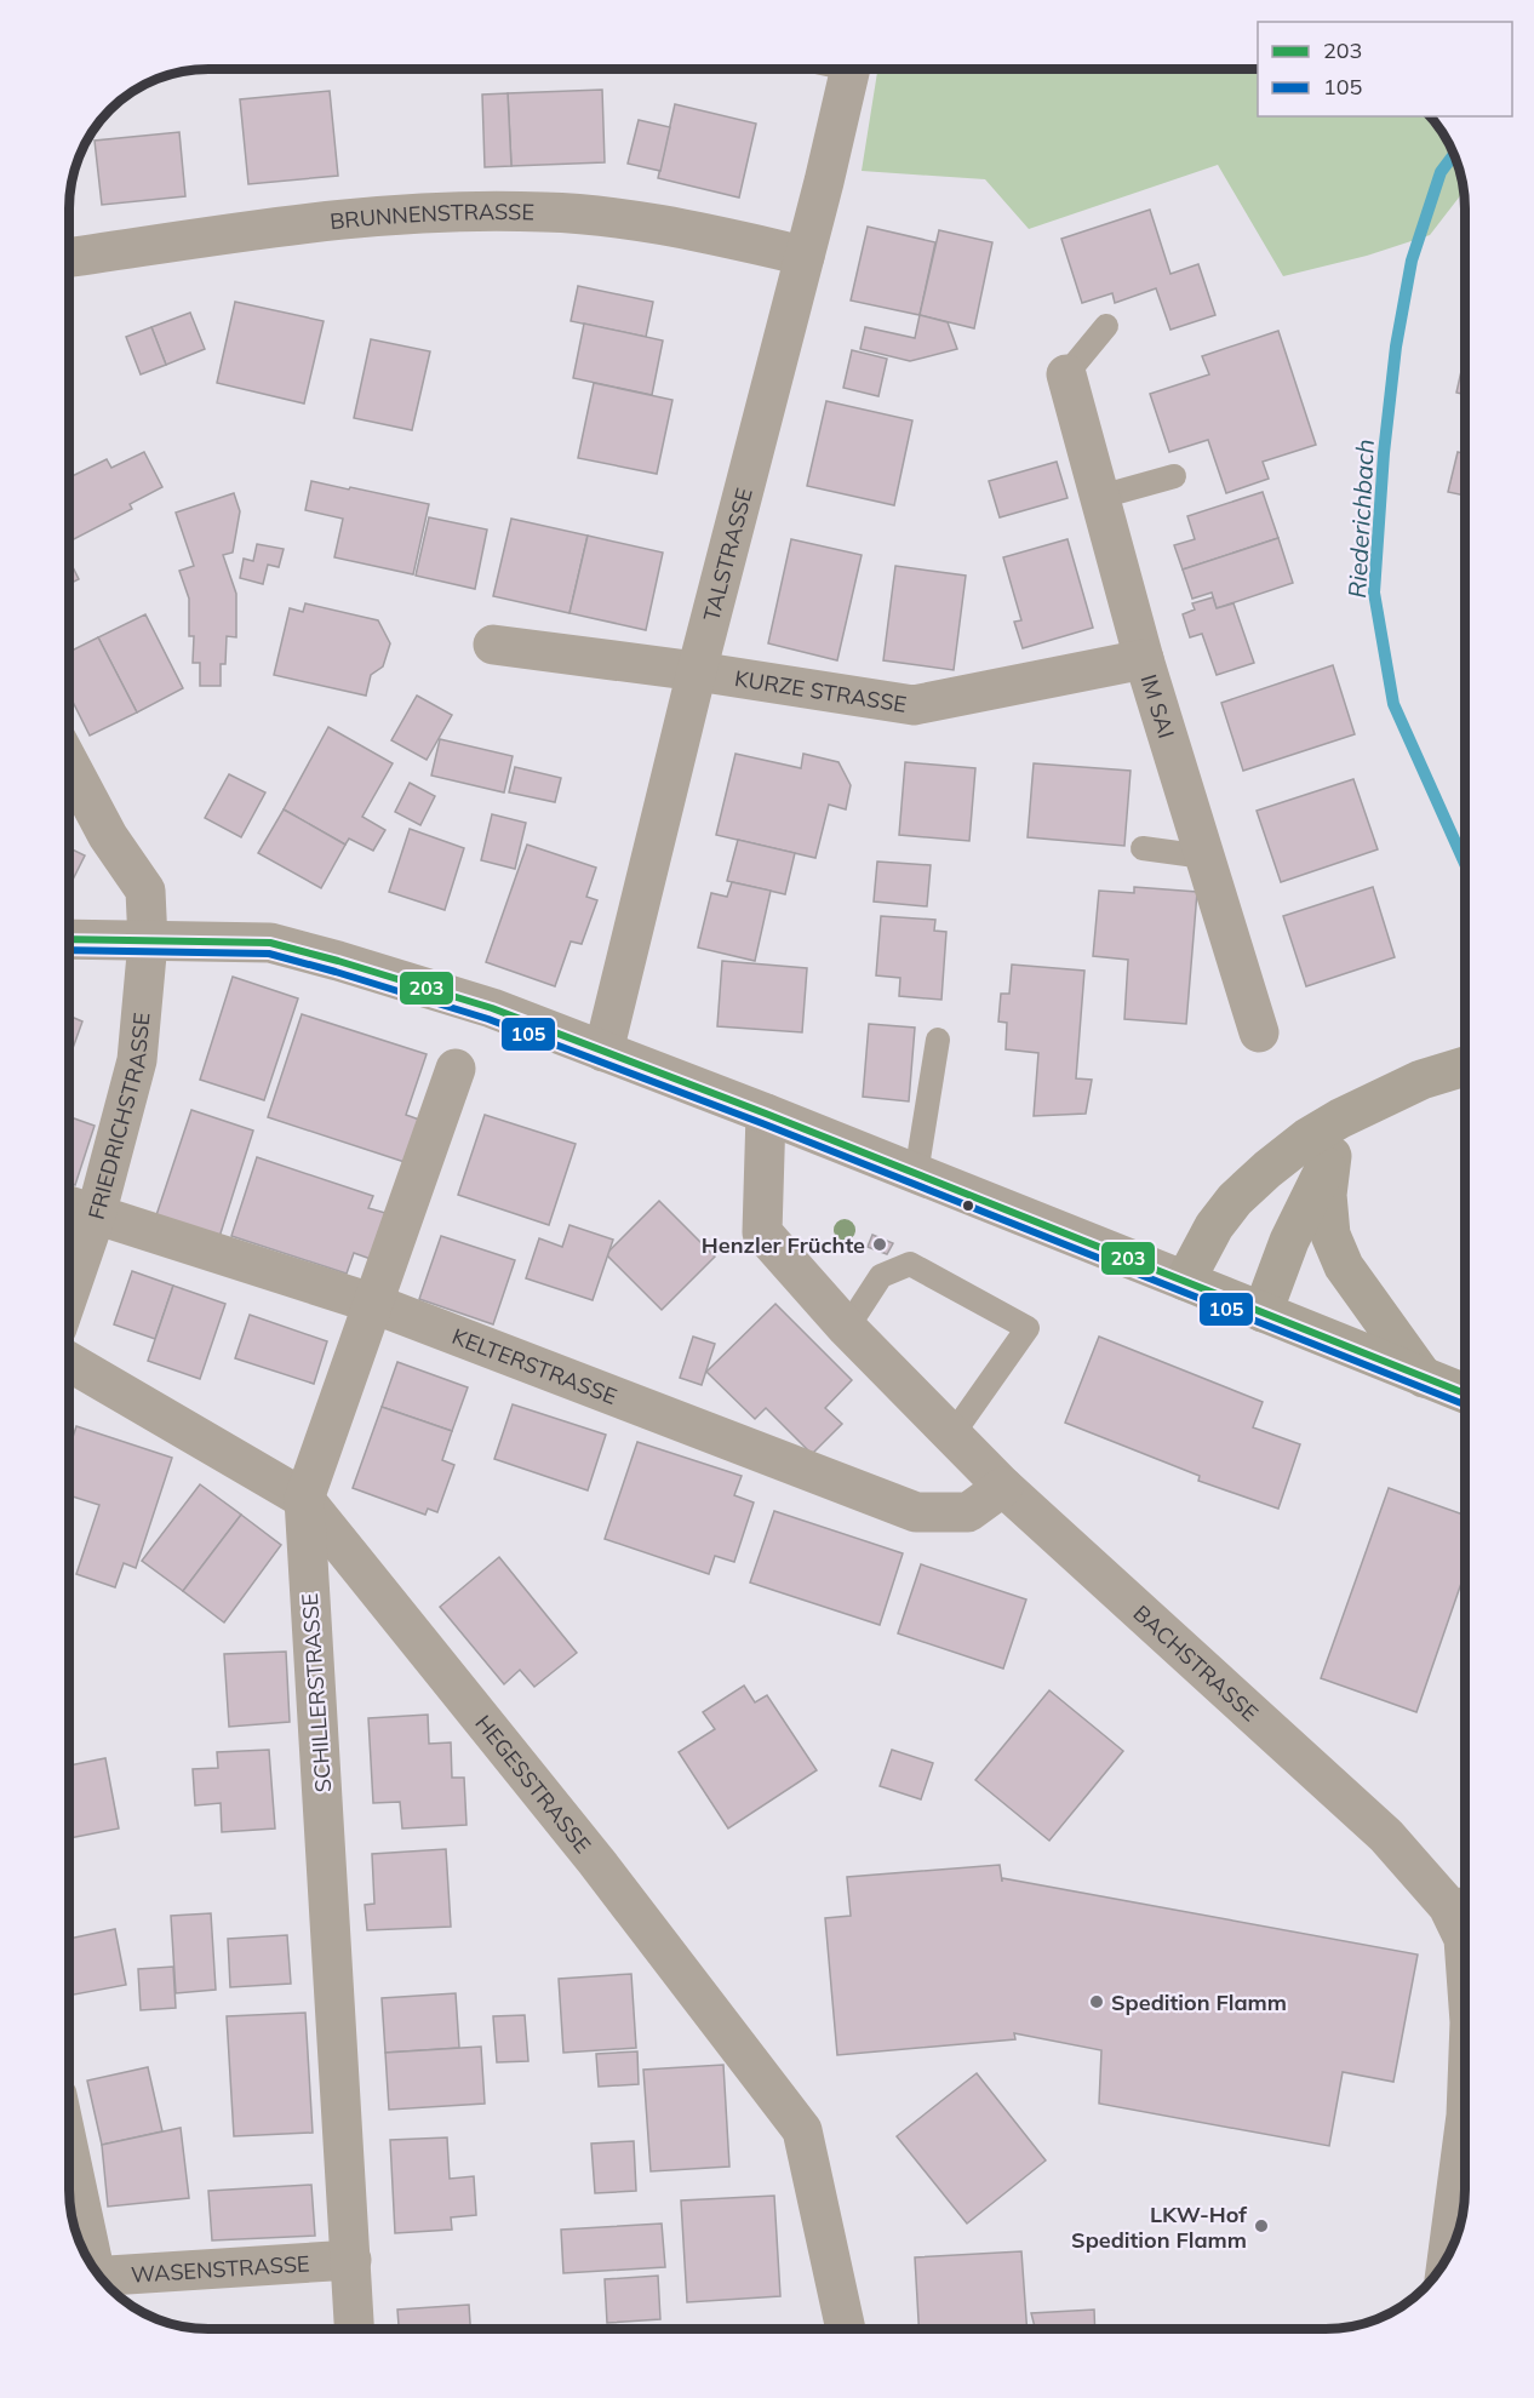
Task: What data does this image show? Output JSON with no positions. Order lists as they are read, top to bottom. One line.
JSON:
{"streets":{"street":["BRUNNENSTRASSE","TALSTRASSE","KURZE STRASSE","IM SAI","FRIEDRICHSTRASSE","KELTERSTRASSE","BACHSTRASSE","SCHILLERSTRASSE","HEGESSTRASSE","WASENSTRASSE"]},"crossings":[["BRUNNENSTRASSE","TALSTRASSE"],["TALSTRASSE","KURZE STRASSE"],["KURZE STRASSE","IM SAI"],["FRIEDRICHSTRASSE","KELTERSTRASSE"],["KELTERSTRASSE","BACHSTRASSE"],["KELTERSTRASSE","SCHILLERSTRASSE"],["SCHILLERSTRASSE","HEGESSTRASSE"],["SCHILLERSTRASSE","WASENSTRASSE"]],"water":["Riederichbach"],"places":["Henzler Früchte","Spedition Flamm","LKW-Hof Spedition Flamm"],"lines":["transit line 203","transit line 105"],"legend":["203","105"]}
